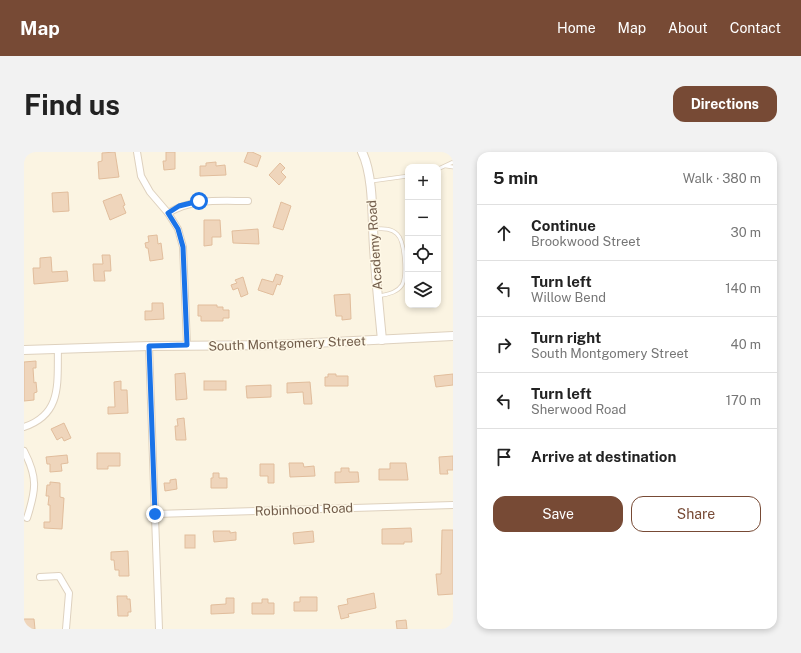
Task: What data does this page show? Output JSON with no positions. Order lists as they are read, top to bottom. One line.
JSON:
{"streets":{"street":["Academy Road","South Montgomery Street","Robinhood Road"]},"crossings":[["Academy Road","South Montgomery Street"]],"page":{"header":"Map","nav":["Home","Map","About","Contact"],"buttons":["Directions",["Save","Share"]],"title":"Find us","heading":["5 min","Walk · 380 m"],"map_buttons":["+","−"],"list":[["Continue","Brookwood Street","30 m"],["Turn left","Willow Bend","140 m"],["Turn right","South Montgomery Street","40 m"],["Turn left","Sherwood Road","170 m"],"Arrive at destination"]}}
